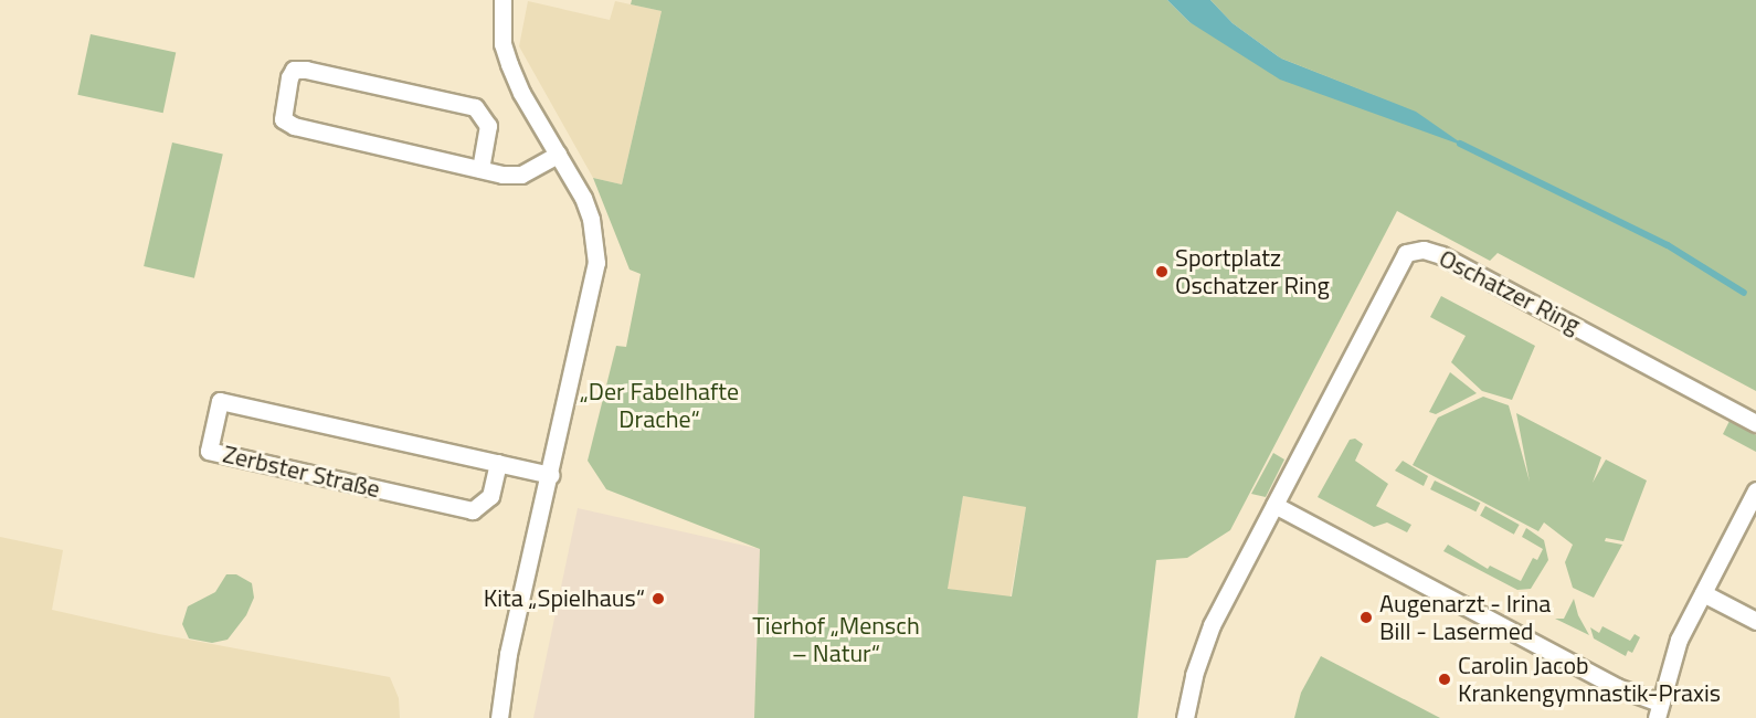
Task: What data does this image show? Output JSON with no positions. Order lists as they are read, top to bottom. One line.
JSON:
{"streets":{"street":["Oschatzer Ring","Zerbster Straße"]},"parks":["„Der Fabelhafte Drache“","Tierhof „Mensch – Natur“"],"places":["Sportplatz Oschatzer Ring","Kita „Spielhaus“","Augenarzt - Irina Bill - Lasermed","Carolin Jacob Krankengymnastik-Praxis"]}
